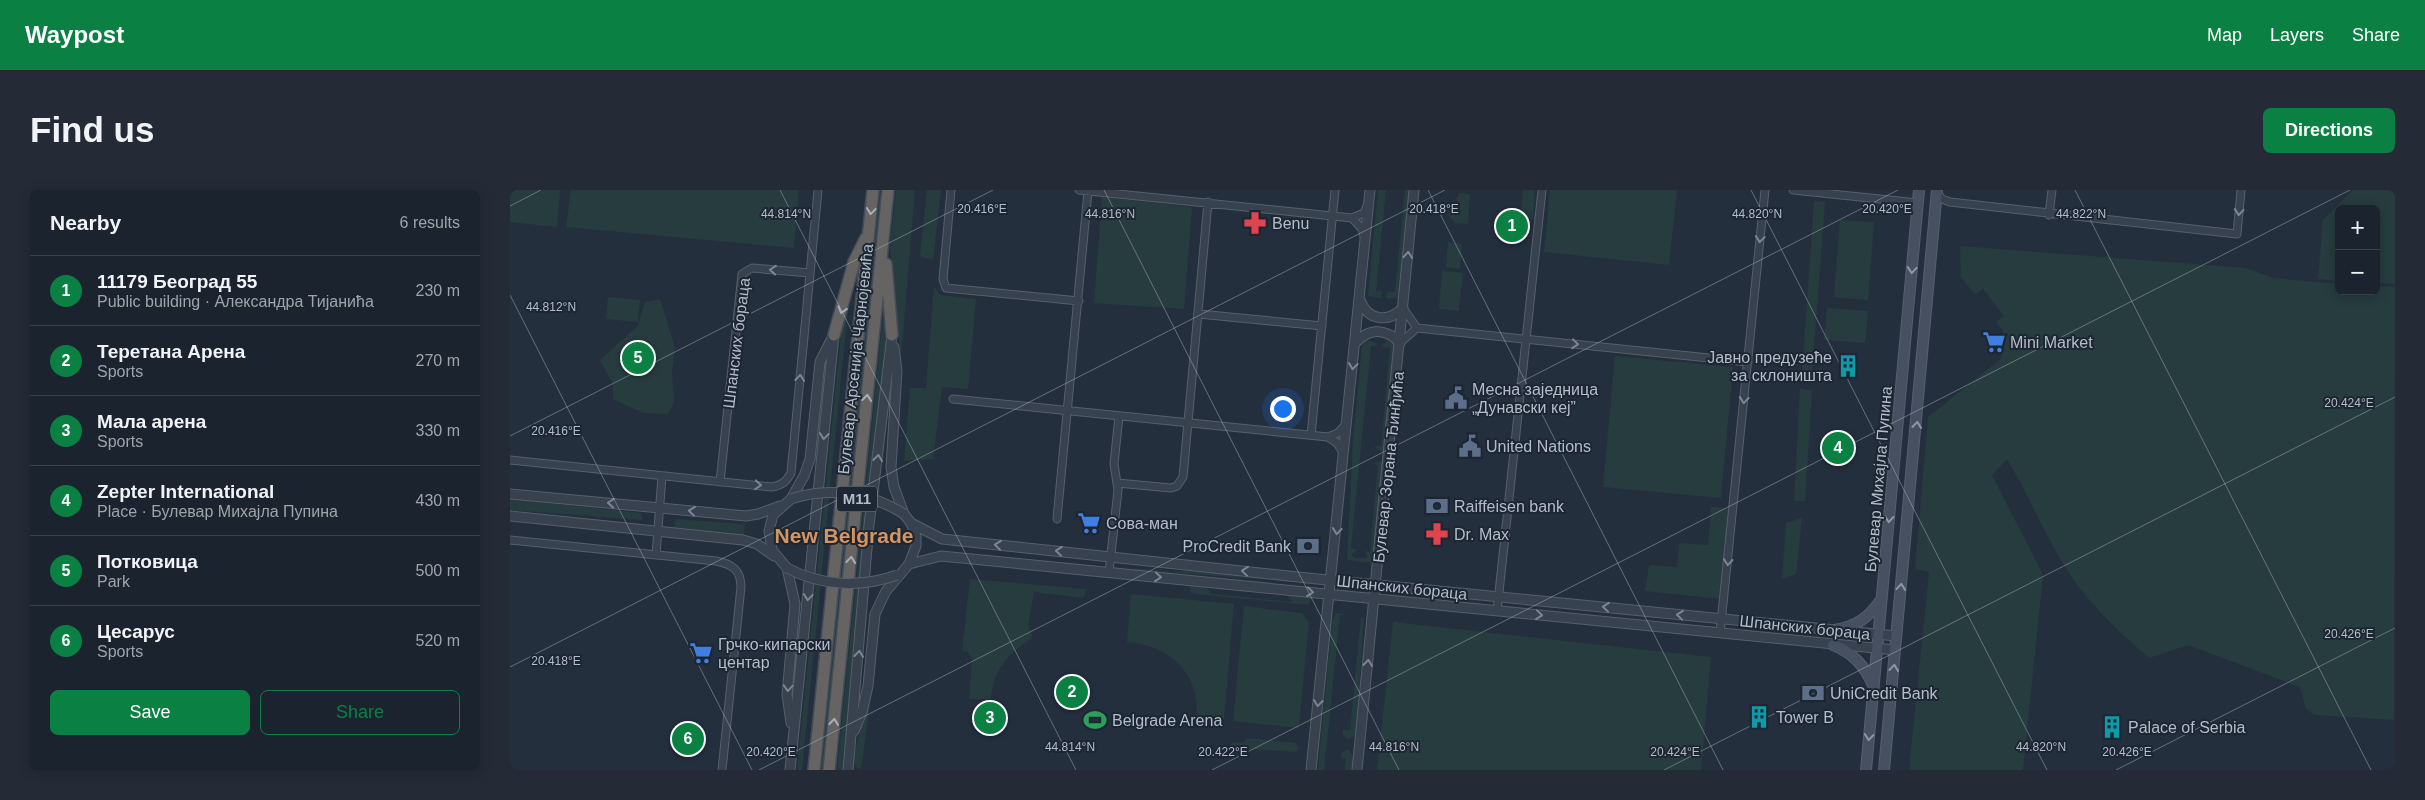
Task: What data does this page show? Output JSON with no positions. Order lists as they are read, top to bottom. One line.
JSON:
{"streets":{"highway":["Булевар Арсенија Чарнојевића","M11"],"main road":["Булевар Михајла Пупина"],"street":["Шпанских бораца","Булевар Зорана Ђинђића"]},"crossings":[["Шпанских бораца","Булевар Зорана Ђинђића"],["Шпанских бораца","Булевар Михајла Пупина"]],"districts":["New Belgrade"],"places":{"pharmacy":["Benu","Dr. Max"],"supermarket":["Mini Market","Сова-ман","Грчко-кипарски центар"],"building":["Јавно предузеће за склоништа","Tower B","Palace of Serbia"],"public building":["Месна заједница „Дунавски кеј”","United Nations"],"bank":["Raiffeisen bank","ProCredit Bank","UniCredit Bank"],"sports":["Belgrade Arena"]},"page":{"header":"Waypost","nav":["Map","Layers","Share"],"buttons":["Directions",["Save","Share"]],"title":"Find us","heading":["Nearby","6 results"],"map_buttons":["+","−"],"pins":["1","5","4","2","3","6"],"list":[{"mark":"1","name":"11179 Београд 55","note":"Public building · Александра Тијанића","value":"230 m"},{"mark":"2","name":"Теретана Арена","note":"Sports","value":"270 m"},{"mark":"3","name":"Мала арена","note":"Sports","value":"330 m"},{"mark":"4","name":"Zepter International","note":"Place · Булевар Михајла Пупина","value":"430 m"},{"mark":"5","name":"Потковица","note":"Park","value":"500 m"},{"mark":"6","name":"Цесарус","note":"Sports","value":"520 m"}]},"coordinates":["20.416°E","20.418°E","20.420°E","44.814°N","44.816°N","44.820°N","44.822°N","44.812°N","20.424°E","20.426°E","20.422°E"]}
